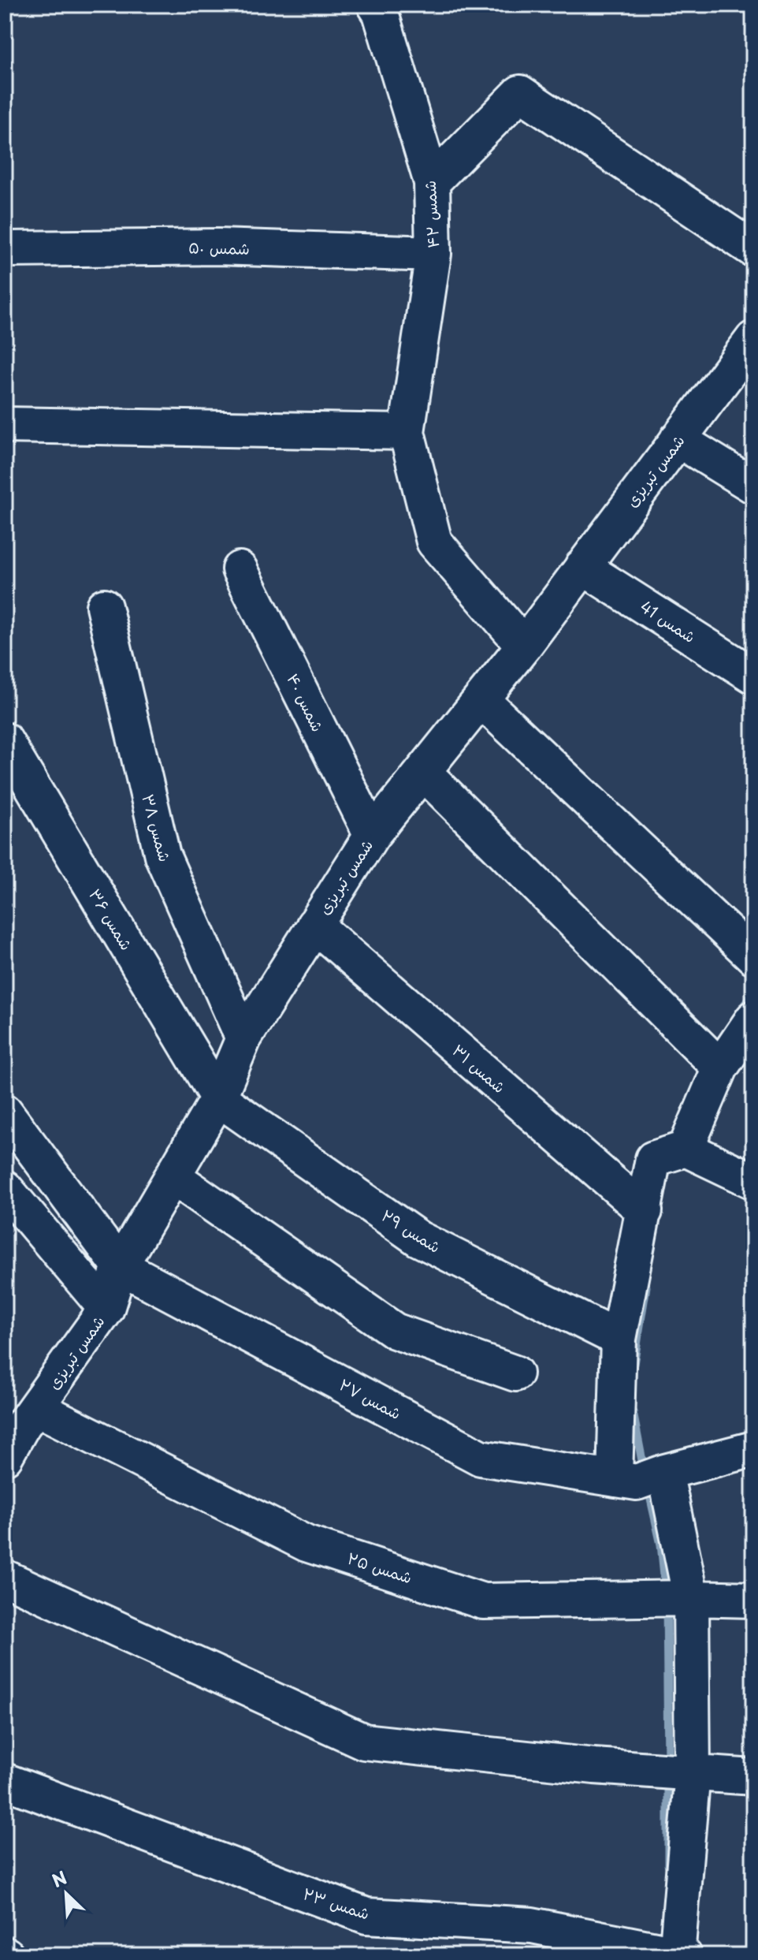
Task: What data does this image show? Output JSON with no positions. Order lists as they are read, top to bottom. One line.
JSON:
{"streets":{"street":["شمس ۴۲","شمس ۵۰","شمس تبریزی","شمس 41","شمس ۴۰","شمس ۳۸","شمس ۳۶","شمس ۳۱","شمس ۲۹","شمس ۲۷","شمس ۲۵","شمس ۲۳"]},"crossings":[["شمس ۴۲","شمس ۵۰"],["شمس ۴۲","شمس تبریزی"],["شمس تبریزی","شمس 41"],["شمس تبریزی","شمس ۴۰"],["شمس تبریزی","شمس ۳۸"],["شمس تبریزی","شمس ۳۶"],["شمس تبریزی","شمس ۳۱"],["شمس تبریزی","شمس ۲۹"],["شمس تبریزی","شمس ۲۷"],["شمس تبریزی","شمس ۲۵"],["شمس ۳۶","شمس ۲۹"]],"north":"top left"}
